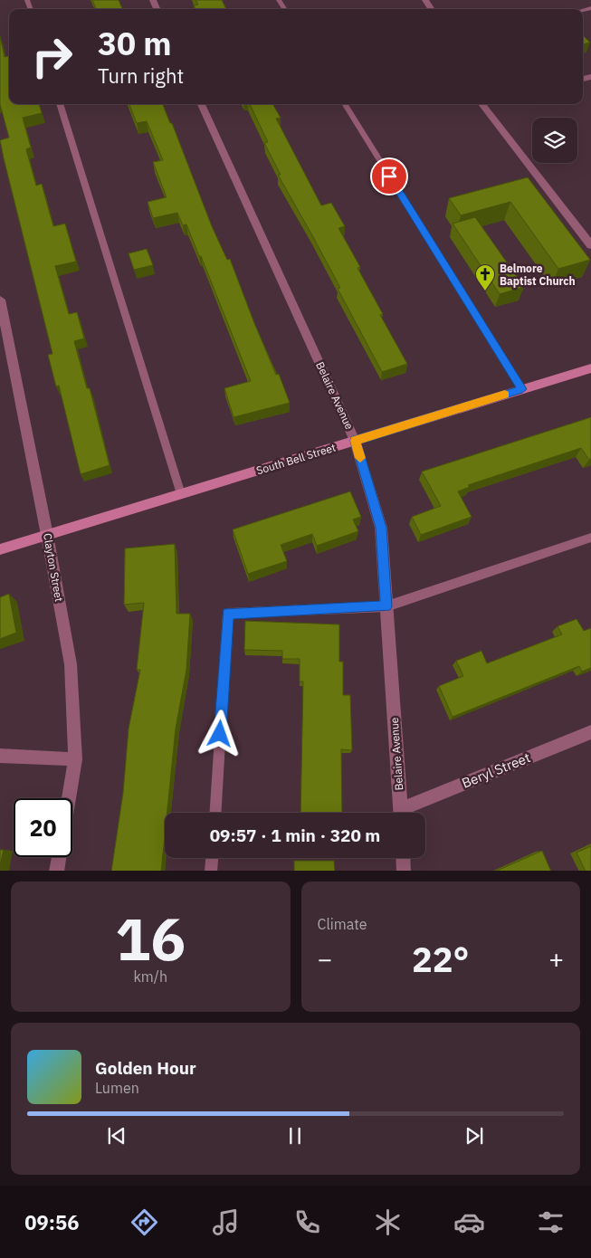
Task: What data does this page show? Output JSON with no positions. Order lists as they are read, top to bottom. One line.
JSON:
{"streets":{"main road":["South Bell Street"],"street":["Belaire Avenue","Clayton Street","Beryl Street"]},"crossings":[["Belaire Avenue","South Bell Street"],["South Bell Street","Clayton Street"]],"places":{"church":["Belmore Baptist Church"]},"page":{"turn":["30 m","Turn right"],"limit":"20","trip":"09:57 · 1 min · 320 m","tile":[["16","km/h"],"Climate"],"heat":["−","22°","+"],"song":["Golden Hour","Lumen"],"tabs":"09:56"}}
